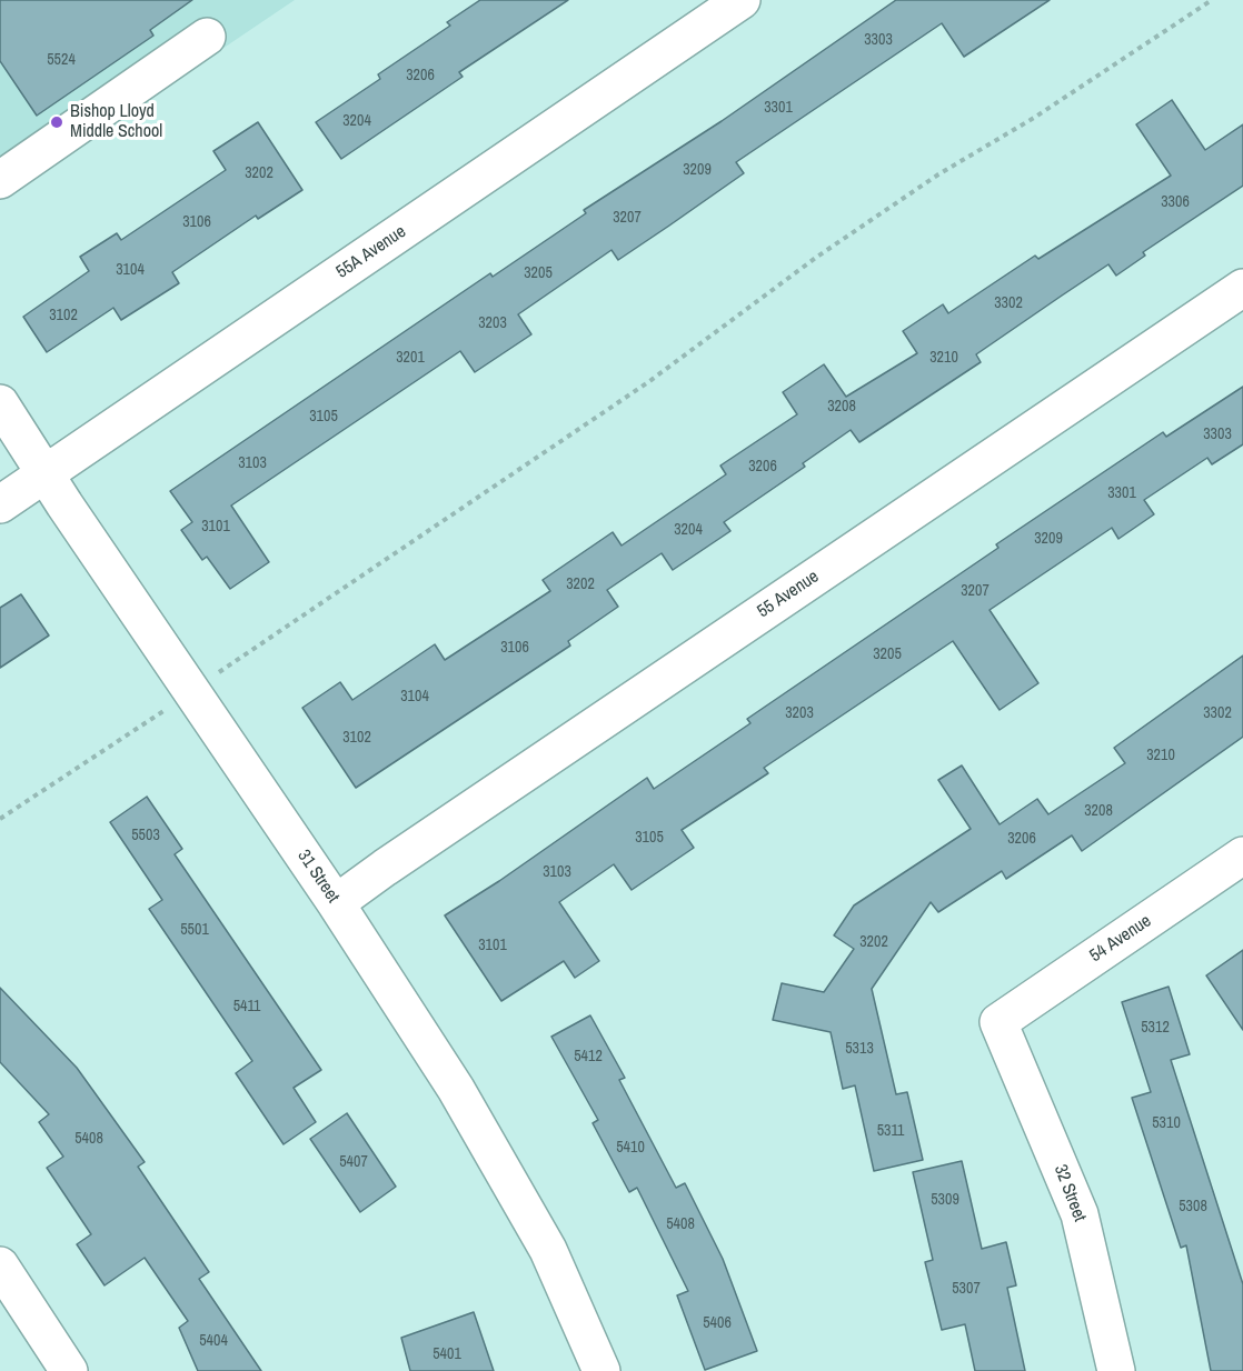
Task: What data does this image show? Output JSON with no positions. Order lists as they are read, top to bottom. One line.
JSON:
{"streets":{"street":["55A Avenue","55 Avenue","31 Street","54 Avenue","32 Street"]},"crossings":[["55A Avenue","31 Street"],["55 Avenue","31 Street"],["54 Avenue","32 Street"]],"places":["Bishop Lloyd Middle School"],"house_numbers":["3303","5524","3206","3301","3204","3209","3202","3306","3207","3106","3104","3205","3302","3102","3203","3201","3210","3208","3105","3303","3103","3206","3301","3101","3204","3209","3202","3207","3106","3205","3104","3203","3302","3102","3210","3208","5503","3105","3206","3103","5501","3202","3101","5411","5312","5313","5412","5310","5311","5408","5410","5407","5309","5308","5408","5307","5406","5404","5401"]}
